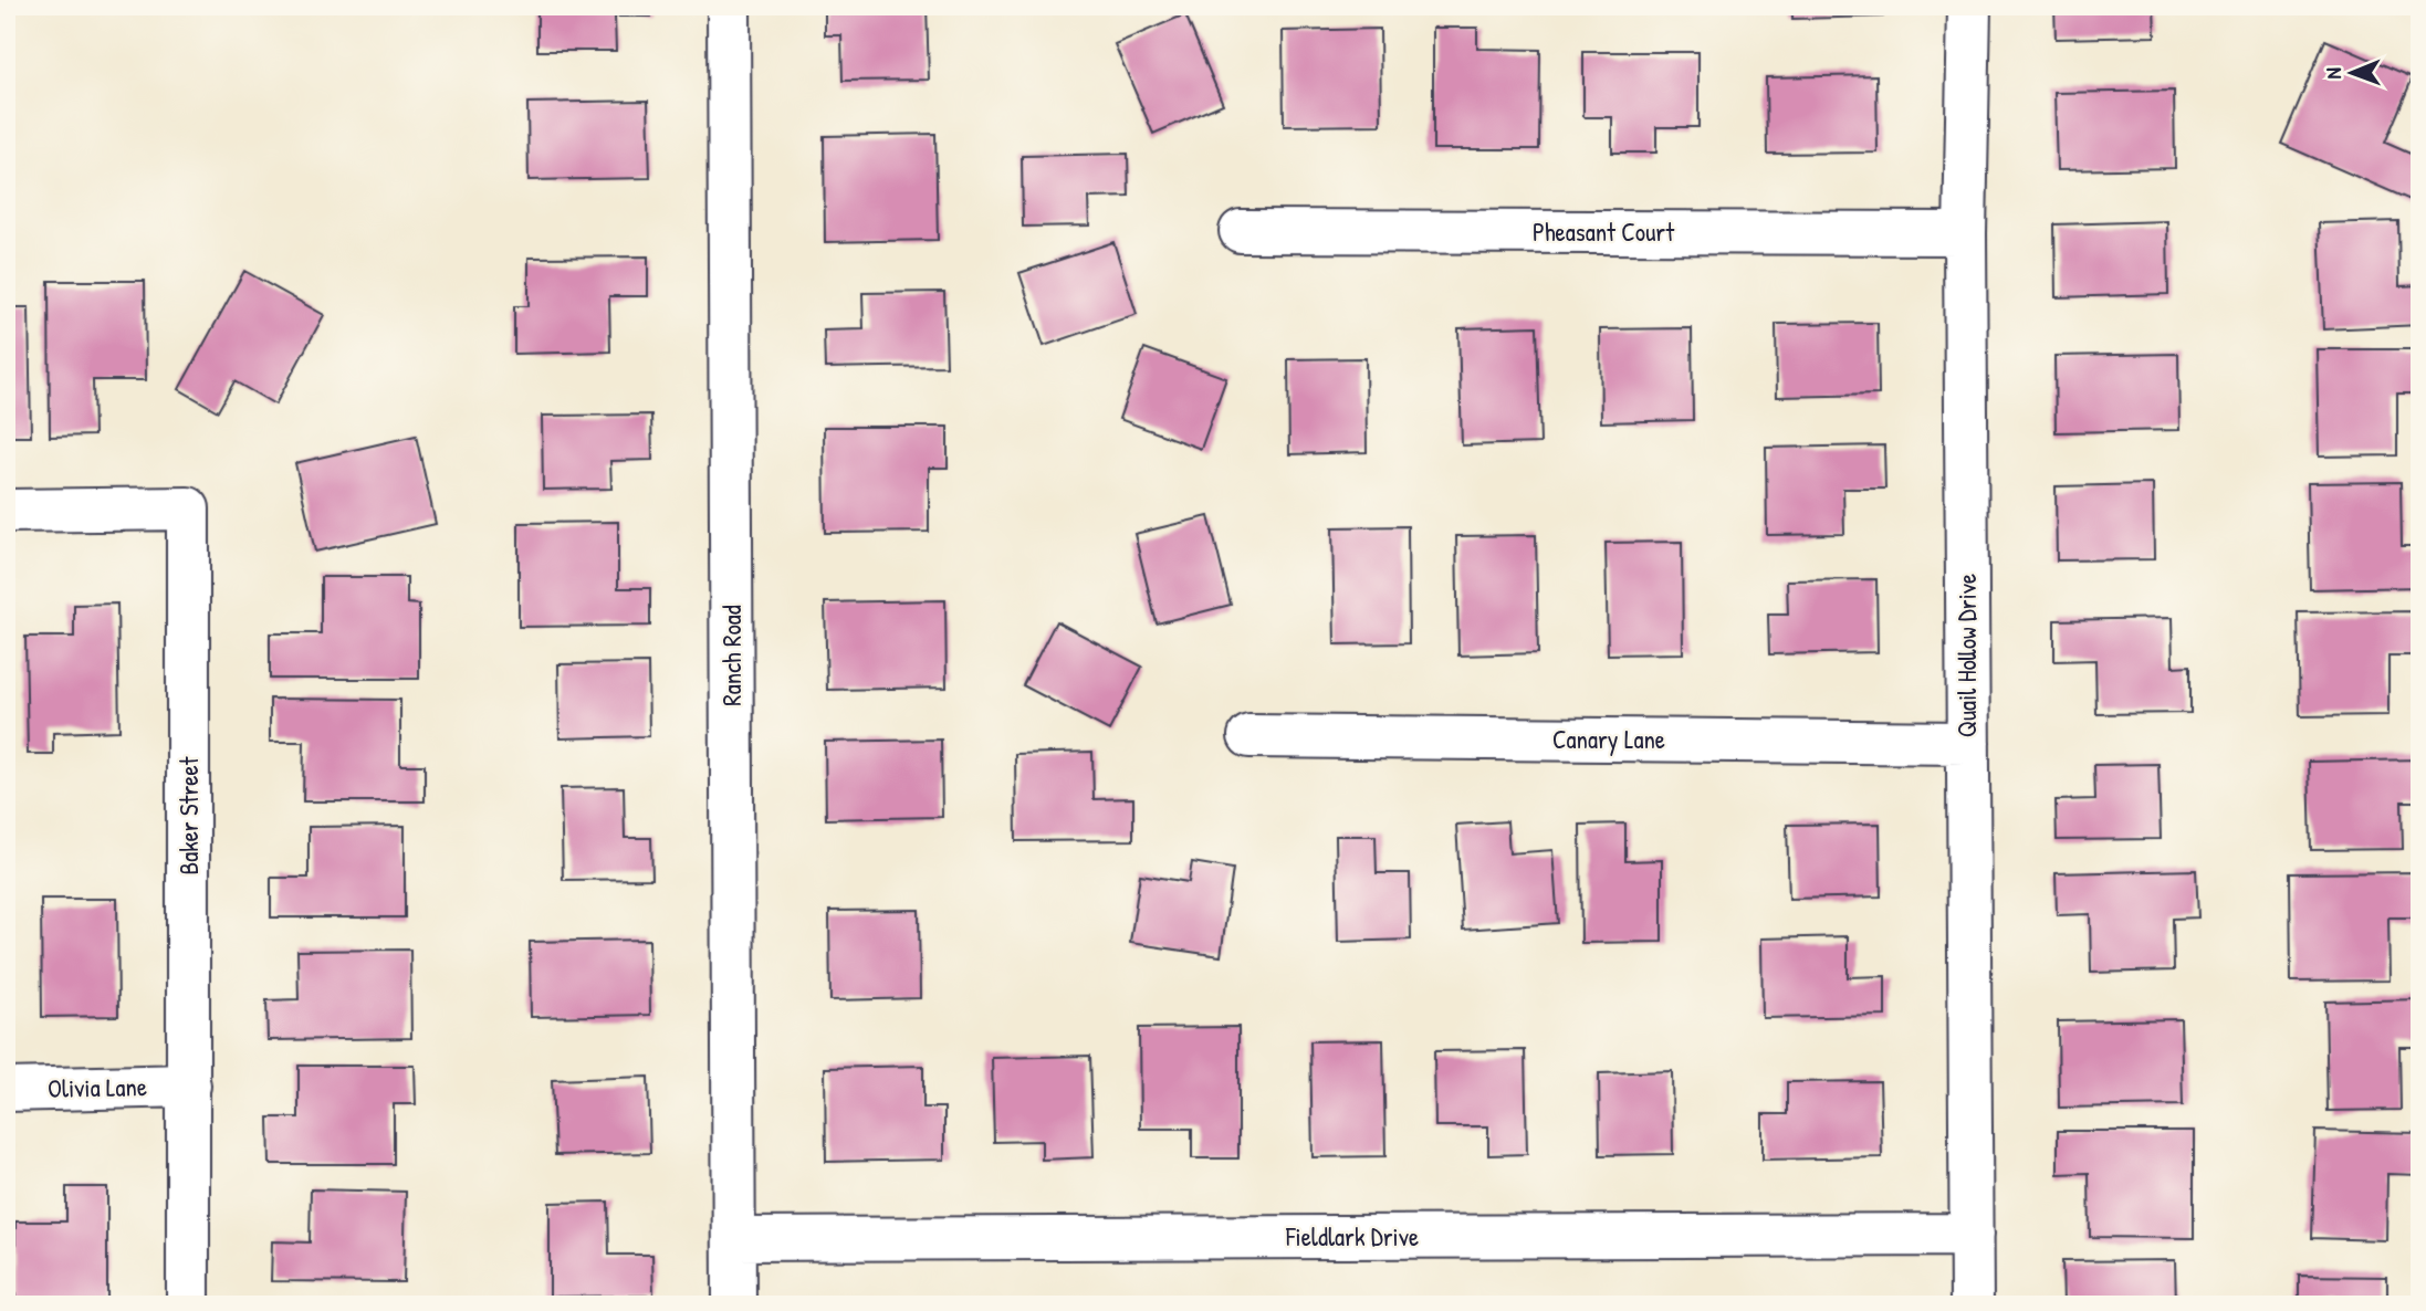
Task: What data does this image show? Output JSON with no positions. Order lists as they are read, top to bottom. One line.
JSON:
{"streets":{"street":["Pheasant Court","Ranch Road","Quail Hollow Drive","Canary Lane","Baker Street","Olivia Lane","Fieldlark Drive"]},"crossings":[["Pheasant Court","Quail Hollow Drive"],["Ranch Road","Fieldlark Drive"],["Quail Hollow Drive","Canary Lane"],["Quail Hollow Drive","Fieldlark Drive"],["Baker Street","Olivia Lane"]],"north":"left"}
